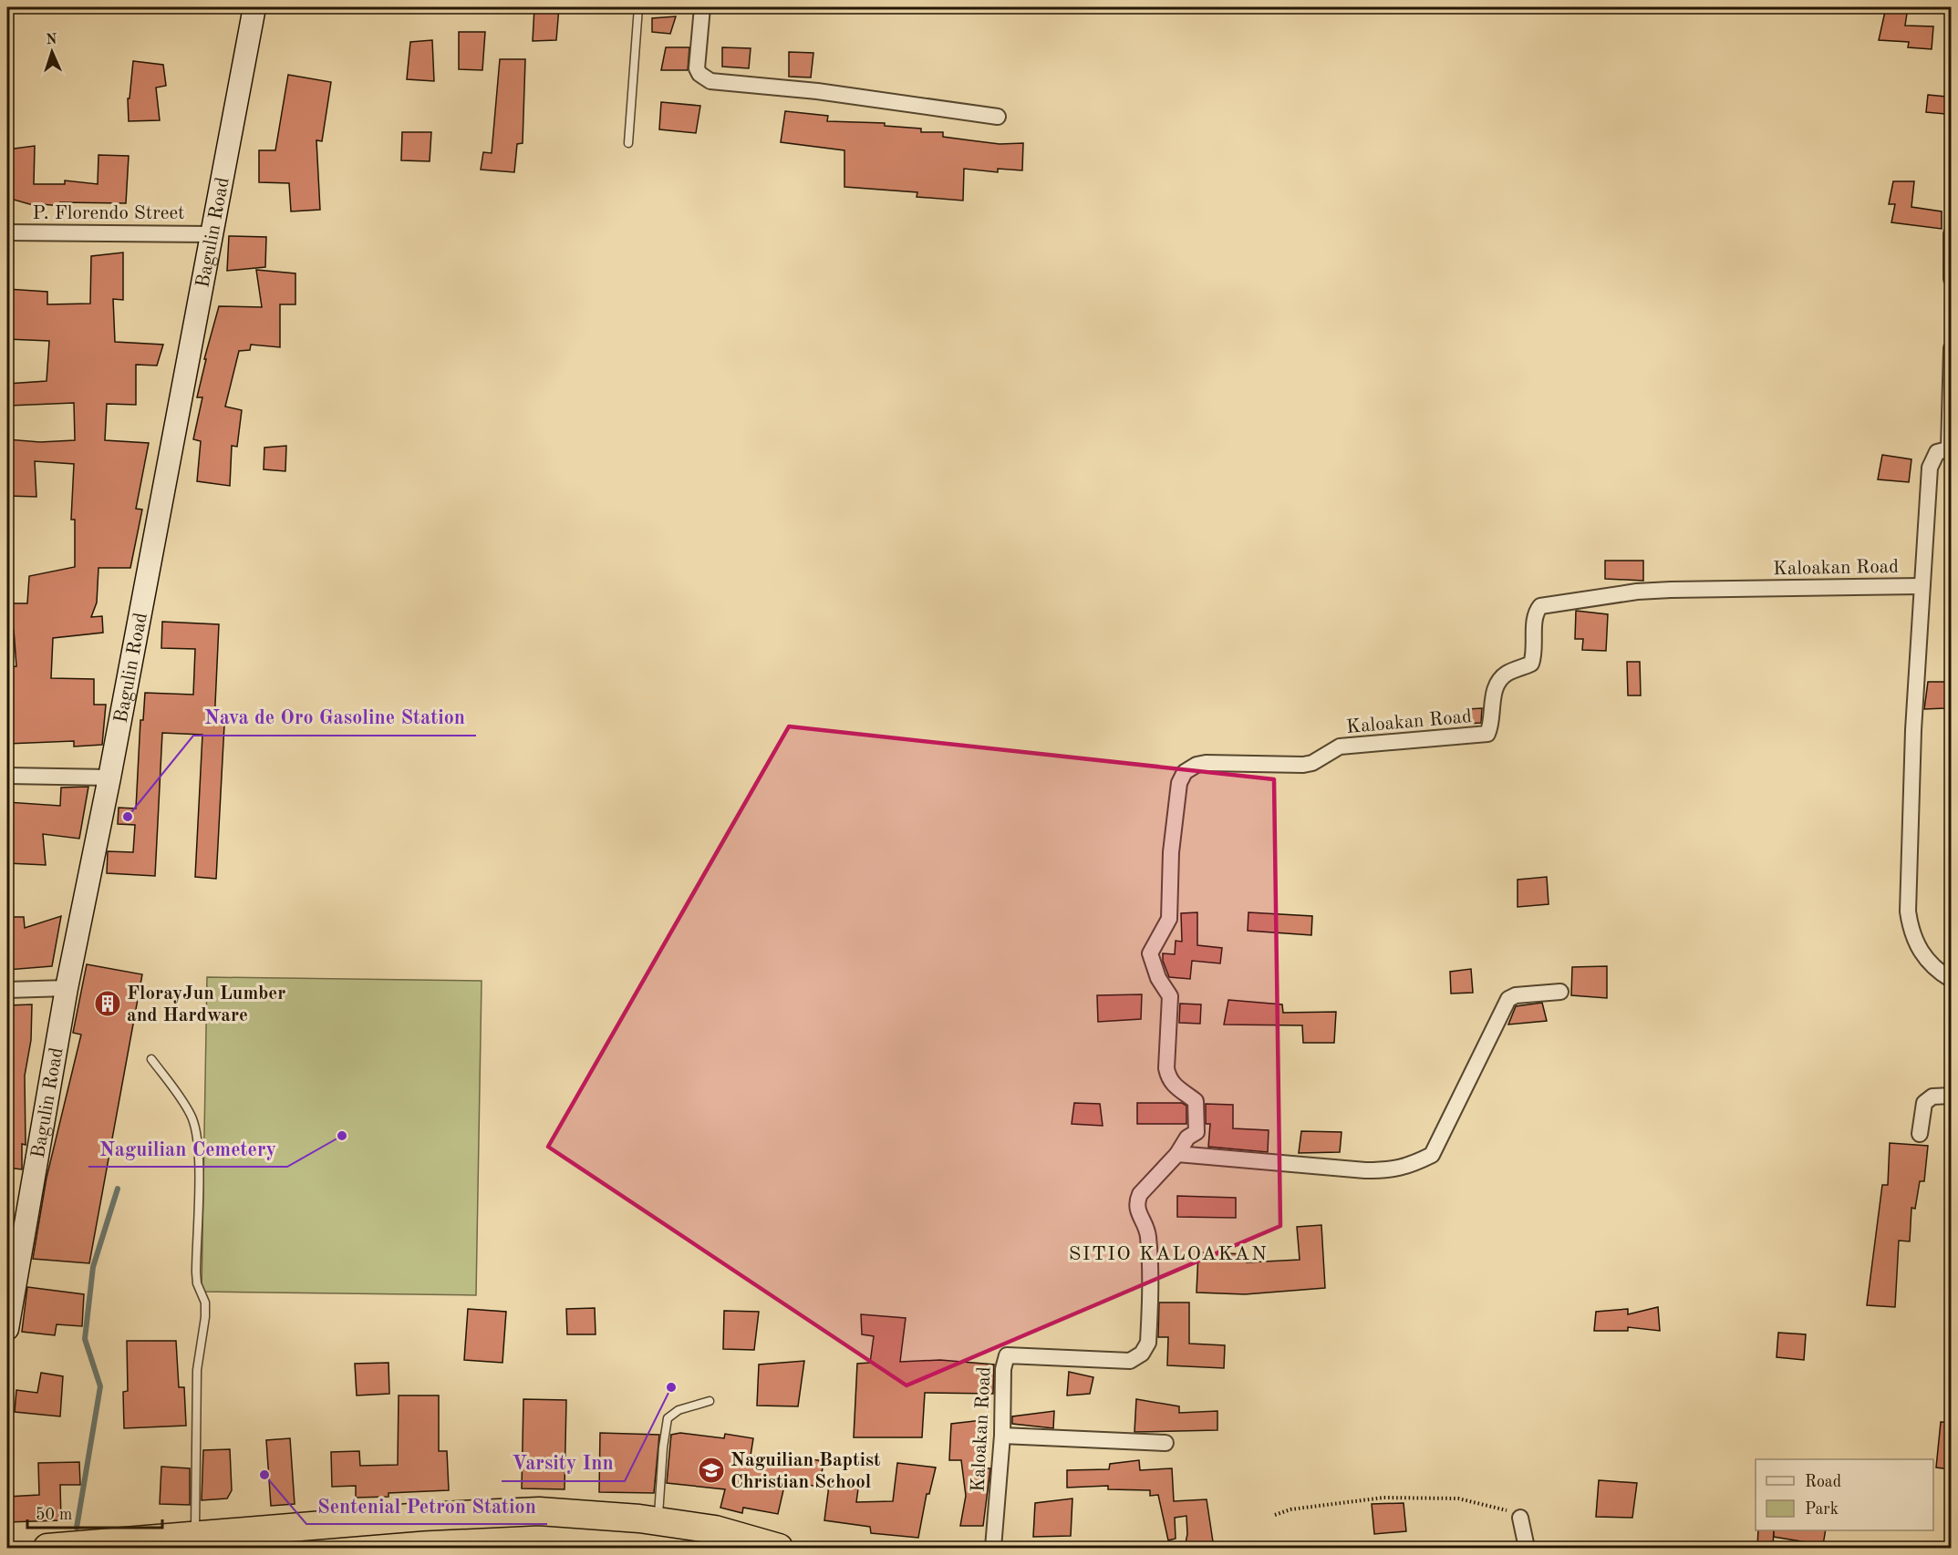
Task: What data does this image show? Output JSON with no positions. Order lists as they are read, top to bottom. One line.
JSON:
{"streets":{"main road":["Bagulin Road"],"street":["P. Florendo Street","Kaloakan Road"]},"crossings":[["P. Florendo Street","Bagulin Road"]],"districts":["SITIO KALOAKAN"],"places":{"other":["Nava de Oro Gasoline Station","Naguilian Cemetery","Varsity Inn","Sentenial Petron Station"],"building":["FlorayJun Lumber and Hardware"],"school or university":["Naguilian Baptist Christian School"]},"legend":["Road","Park"],"scale_bar":"50 m","north":"top"}
